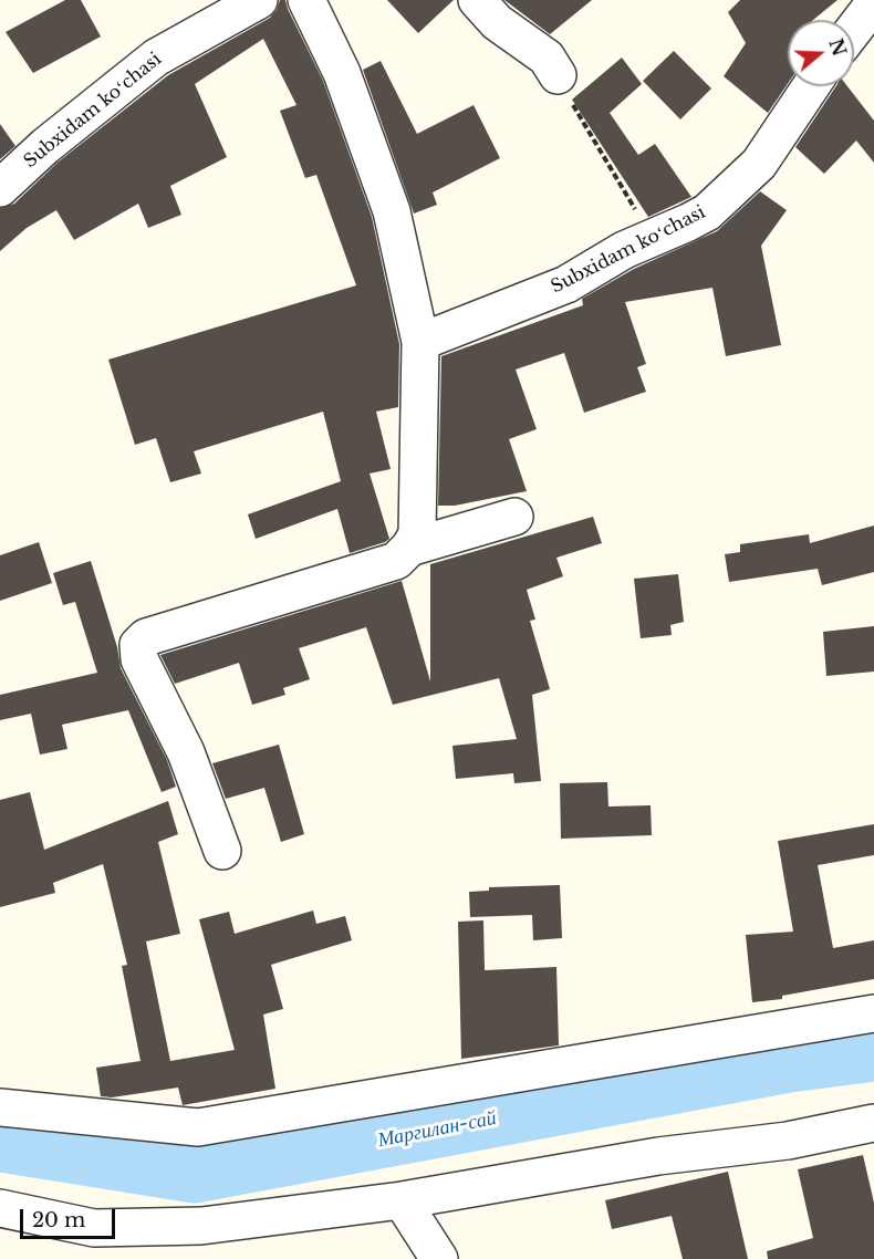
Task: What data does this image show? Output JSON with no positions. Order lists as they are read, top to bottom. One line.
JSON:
{"streets":{"street":["Subxidam koʻchasi"]},"water":["Маргилан-сай"],"scale_bar":"20 m","north":"right"}
